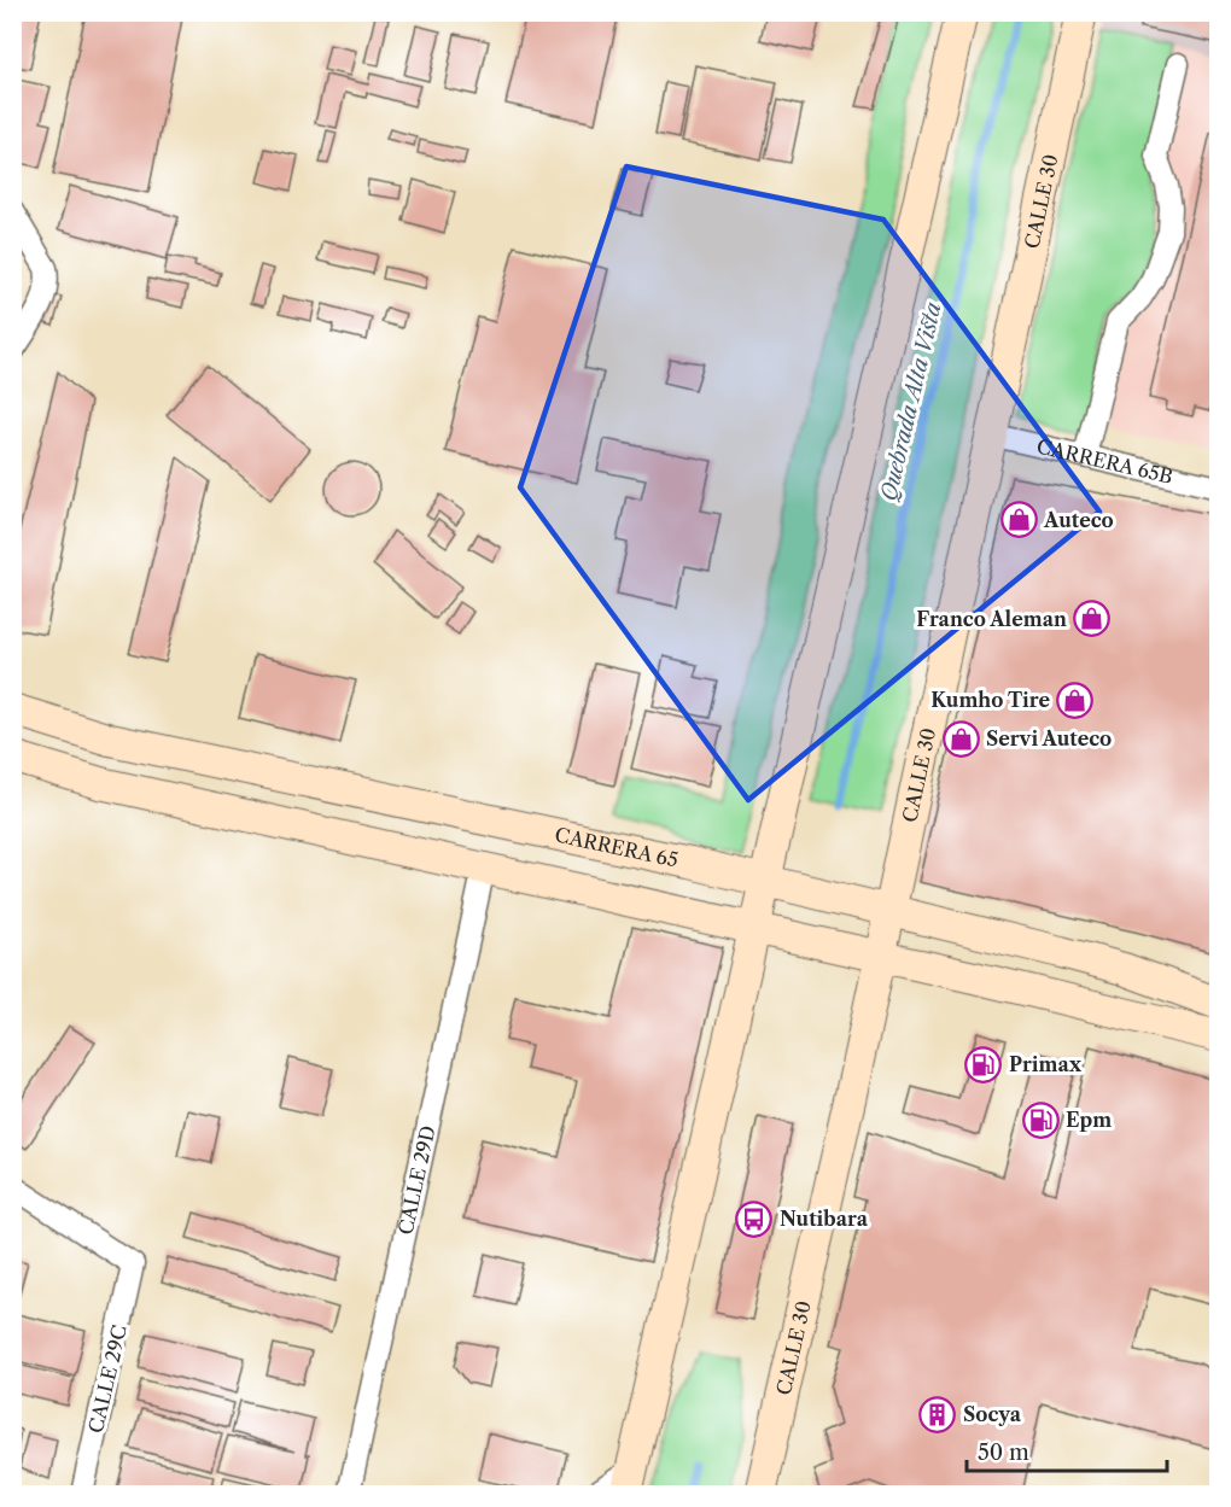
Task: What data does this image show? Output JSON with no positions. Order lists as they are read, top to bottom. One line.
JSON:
{"streets":{"main road":["CALLE 30","CARRERA 65"],"street":["CARRERA 65B","CALLE 29D","CALLE 29C"]},"crossings":[["CALLE 30","CARRERA 65B"],["CALLE 30","CARRERA 65"]],"water":["Quebrada Alta Vista"],"places":{"shop":["Auteco","Franco Aleman","Kumho Tire","Servi Auteco"],"fuel station":["Primax","Epm"],"bus stop":["Nutibara"],"building":["Socya"]},"scale_bar":"50 m"}
